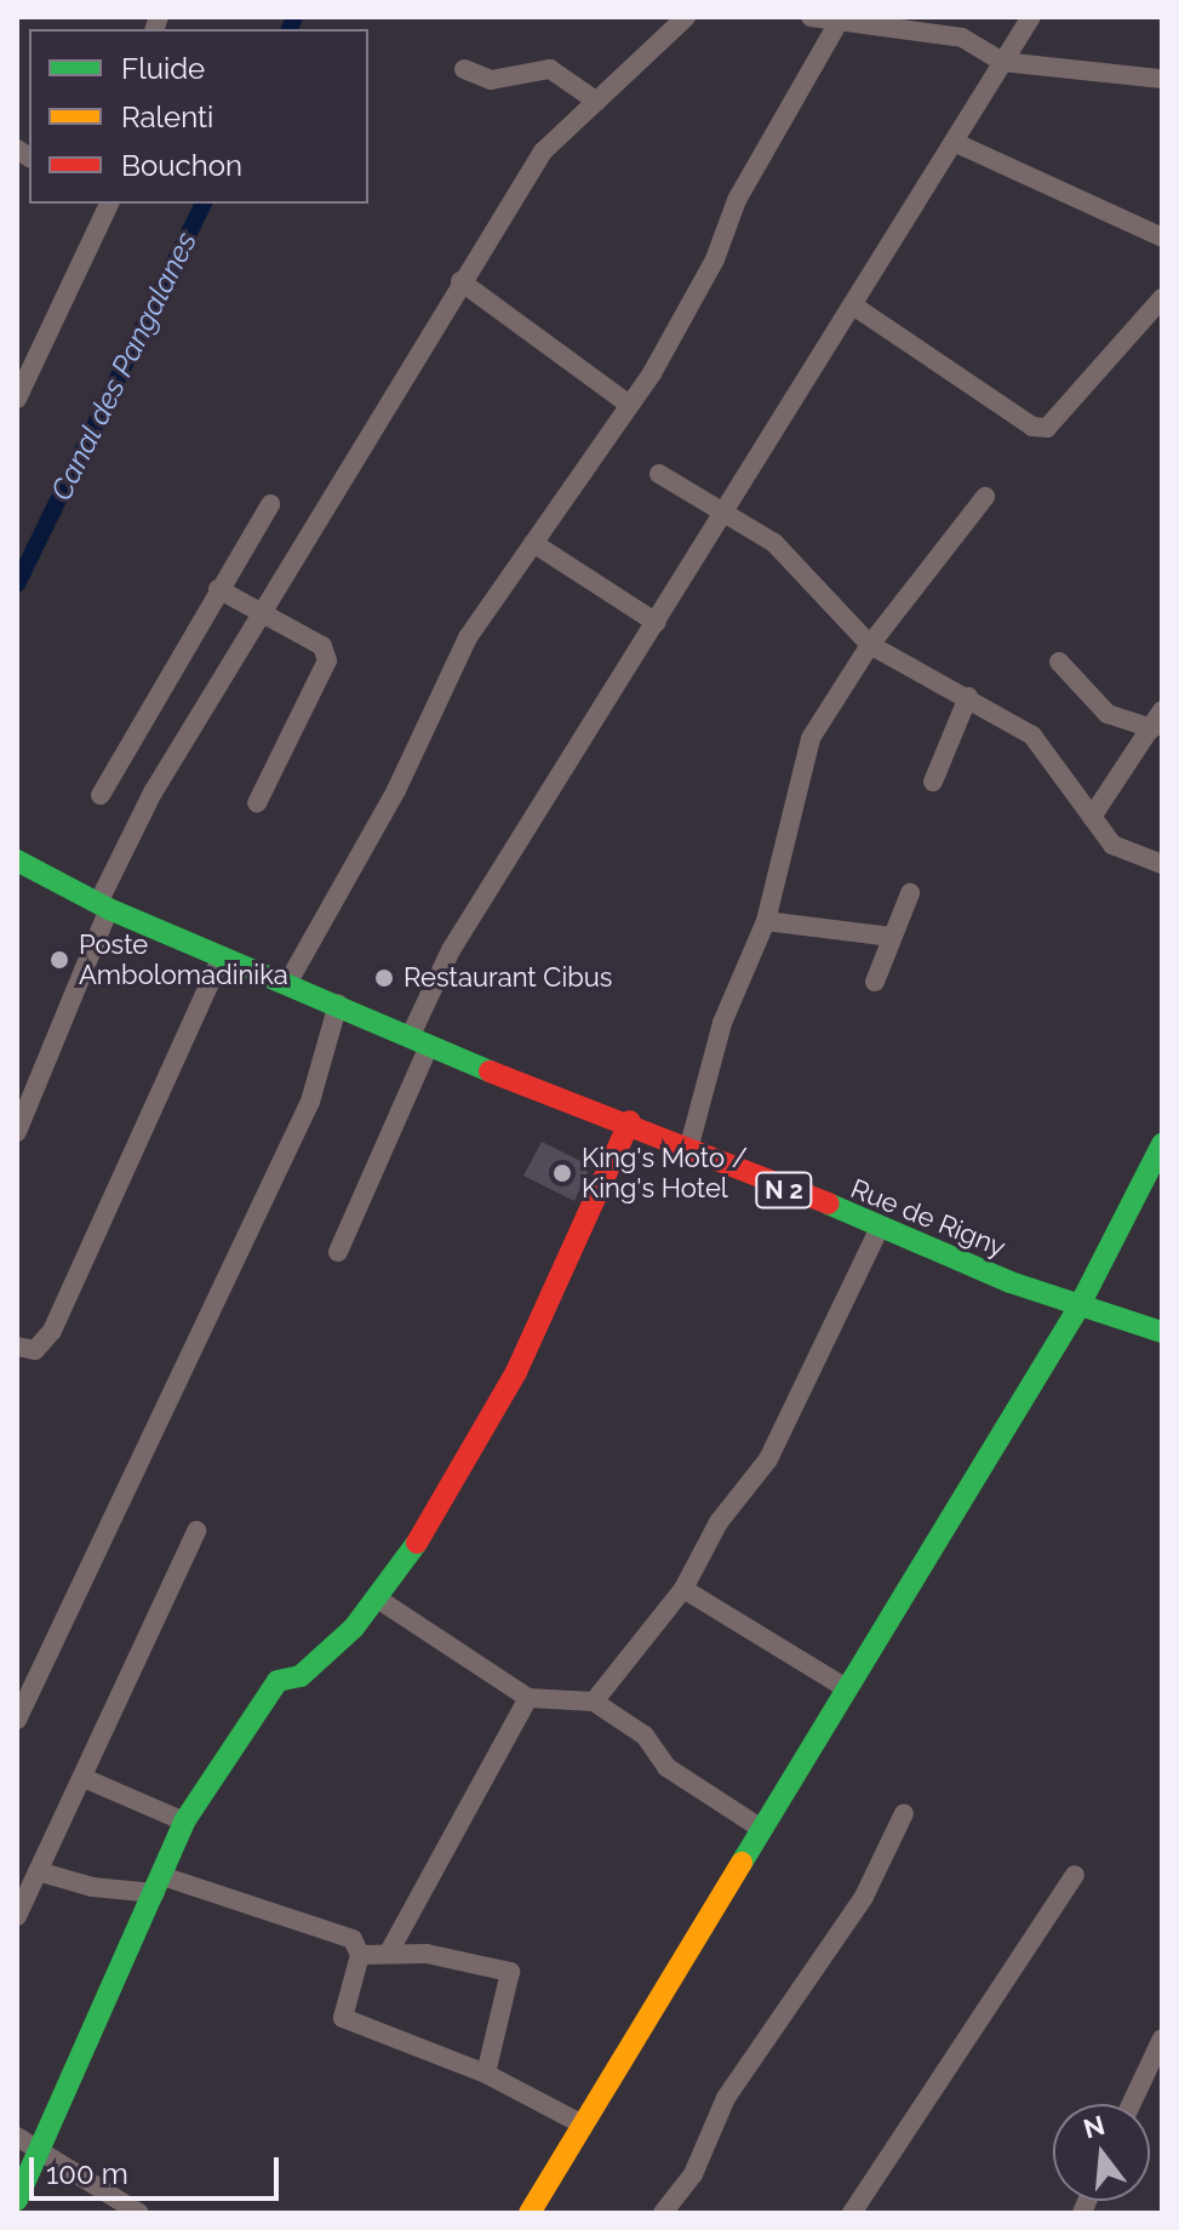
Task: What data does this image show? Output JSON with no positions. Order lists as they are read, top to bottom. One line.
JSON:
{"streets":{"street":["N 2","Rue de Rigny"]},"crossings":[["N 2","Rue de Rigny"]],"water":["Canal des Pangalanes"],"places":["Poste Ambolomadinika","Restaurant Cibus","King's Moto / King's Hotel"],"legend":["Fluide","Ralenti","Bouchon"],"scale_bar":"100 m","north":"top"}
